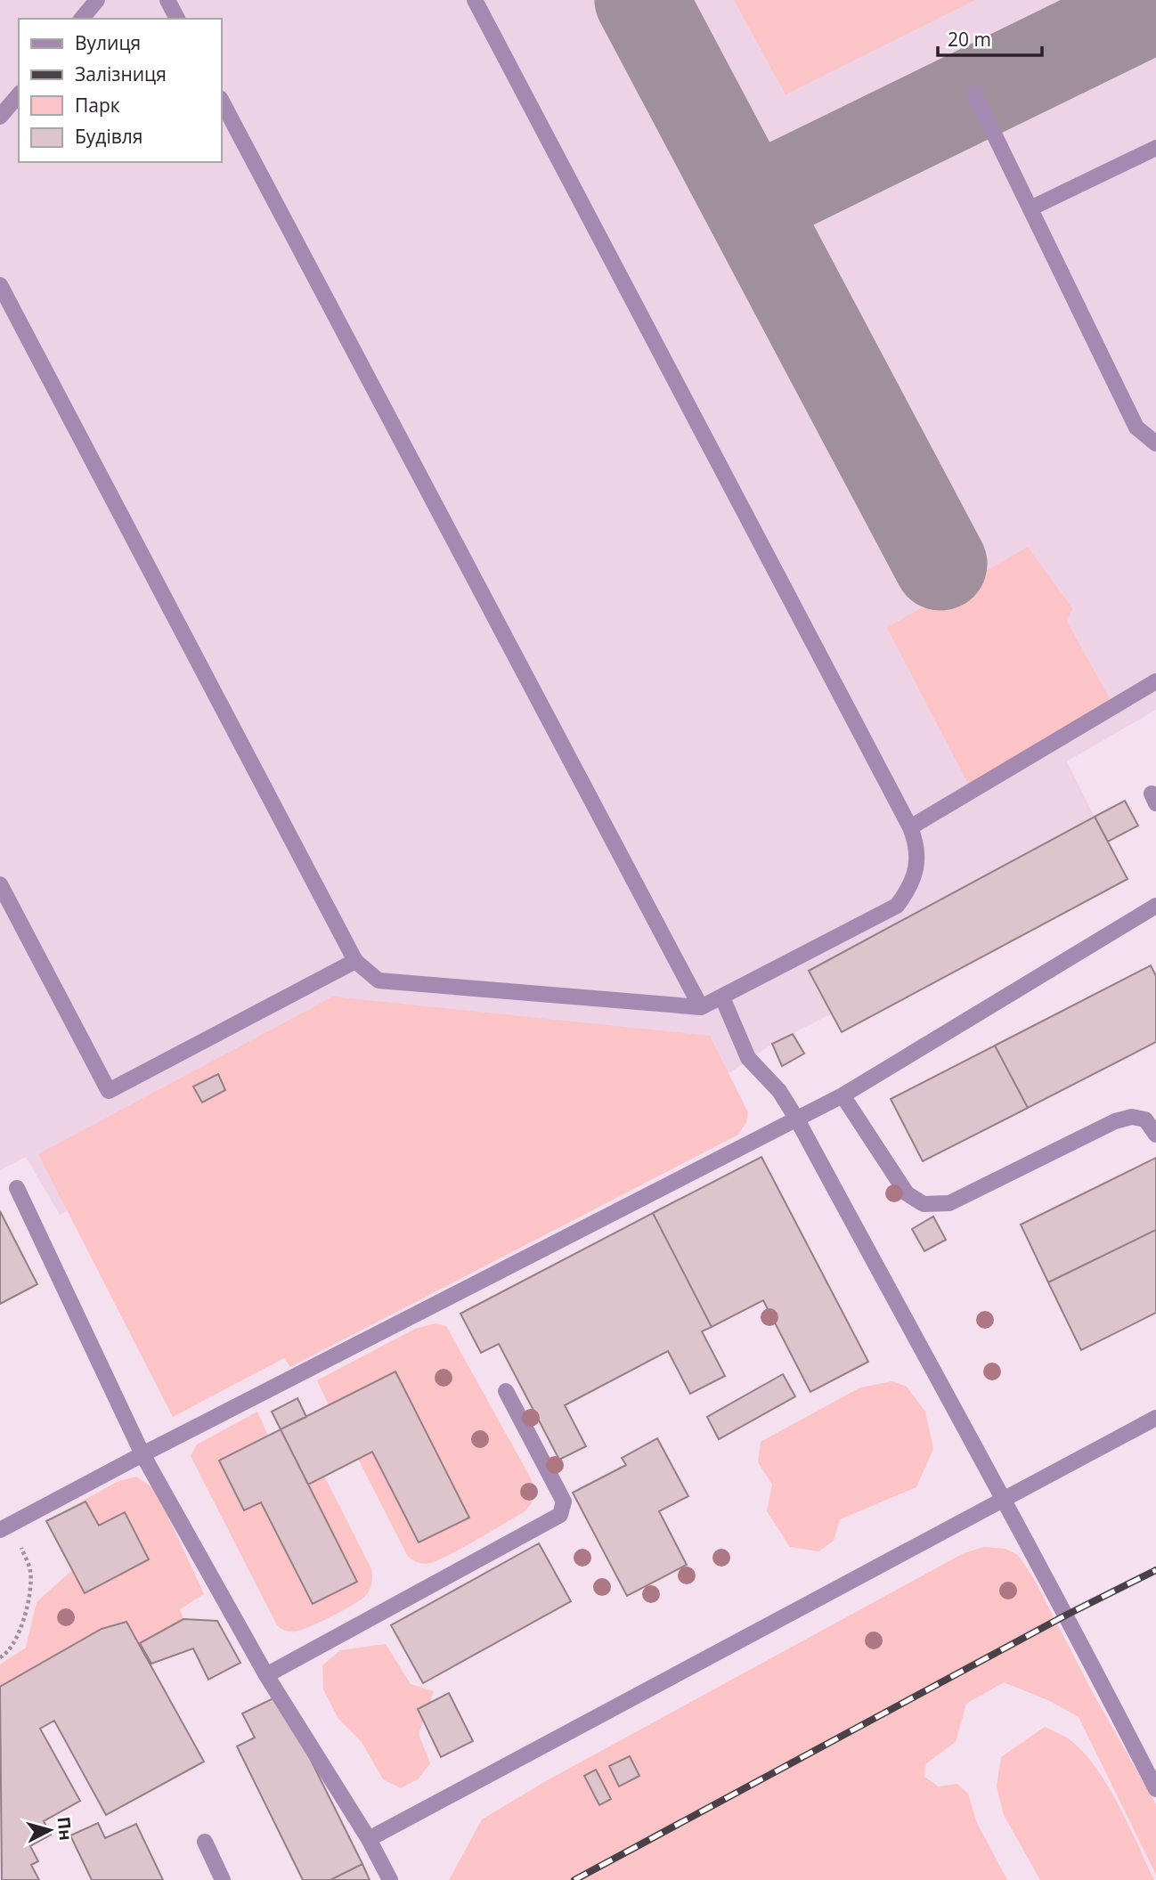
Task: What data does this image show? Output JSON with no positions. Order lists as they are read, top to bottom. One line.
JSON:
{"legend":["Вулиця","Залізниця","Парк","Будівля"],"scale_bar":"20 m","north":"right"}
